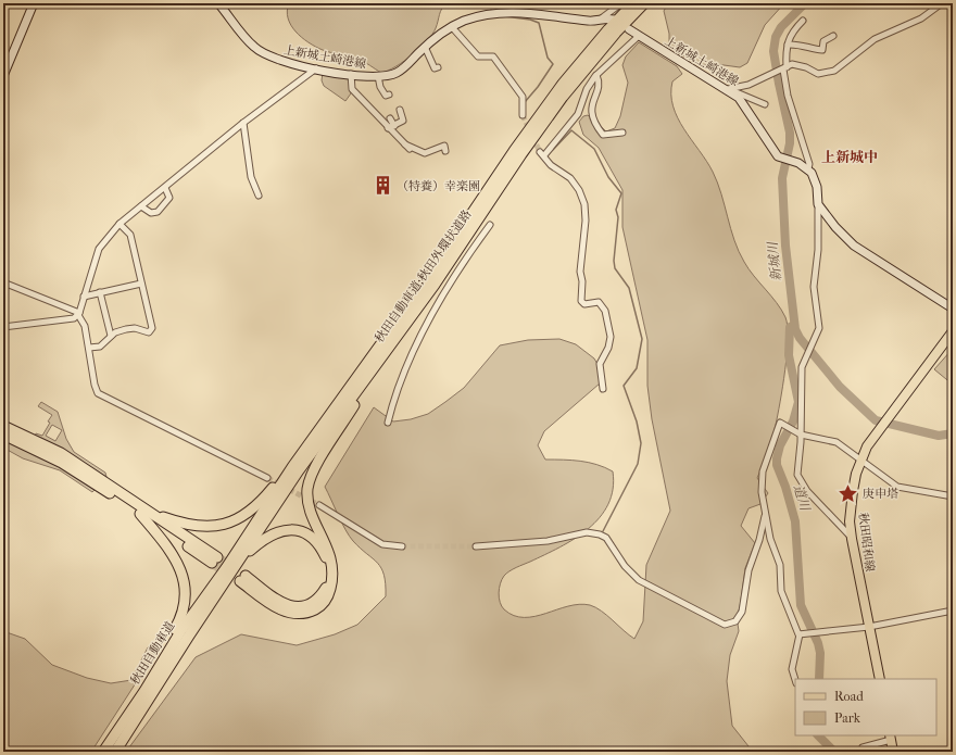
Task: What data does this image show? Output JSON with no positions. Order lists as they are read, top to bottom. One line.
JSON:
{"streets":{"highway":["秋田自動車道;秋田外環状道路","秋田自動車道"],"main road":["上新城土崎港線","秋田昭和線"]},"crossings":[["秋田自動車道;秋田外環状道路","秋田自動車道"]],"districts":["上新城中"],"water":["新城川","道川"],"places":{"building":["（特養）幸楽園"],"place":["庚申塔"]},"legend":["Road","Park"]}
